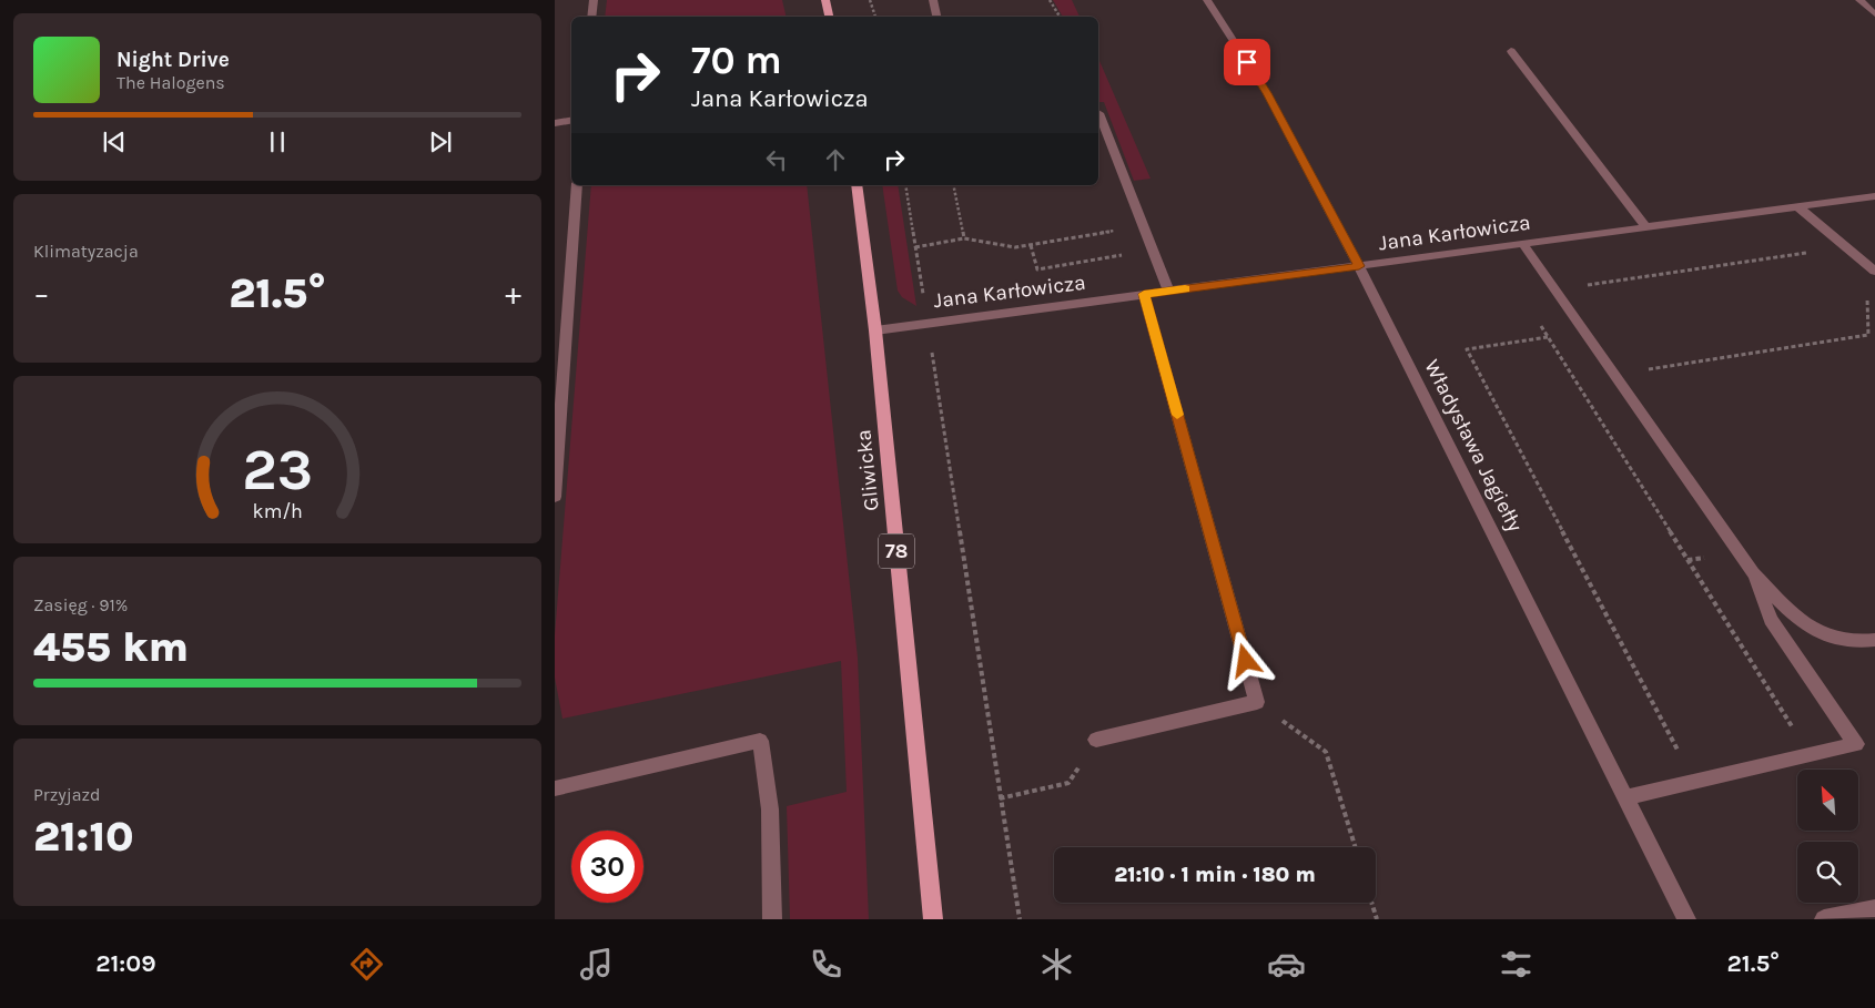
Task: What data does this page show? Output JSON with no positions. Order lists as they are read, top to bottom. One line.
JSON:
{"streets":{"main road":["Gliwicka","78"],"street":["Jana Karłowicza","Władysława Jagiełły"]},"crossings":[["Jana Karłowicza","Władysława Jagiełły"],["Jana Karłowicza","Gliwicka"]],"north":"top left","page":{"turn":["70 m","Jana Karłowicza"],"song":["Night Drive","The Halogens"],"tile":["Klimatyzacja",["Zasięg · 91%","455 km"],["Przyjazd","21:10"]],"heat":["−","21.5°","+"],"limit":"30","trip":"21:10 · 1 min · 180 m","tabs":["21:09","21.5°"],"gauge":["23","km/h"]}}
